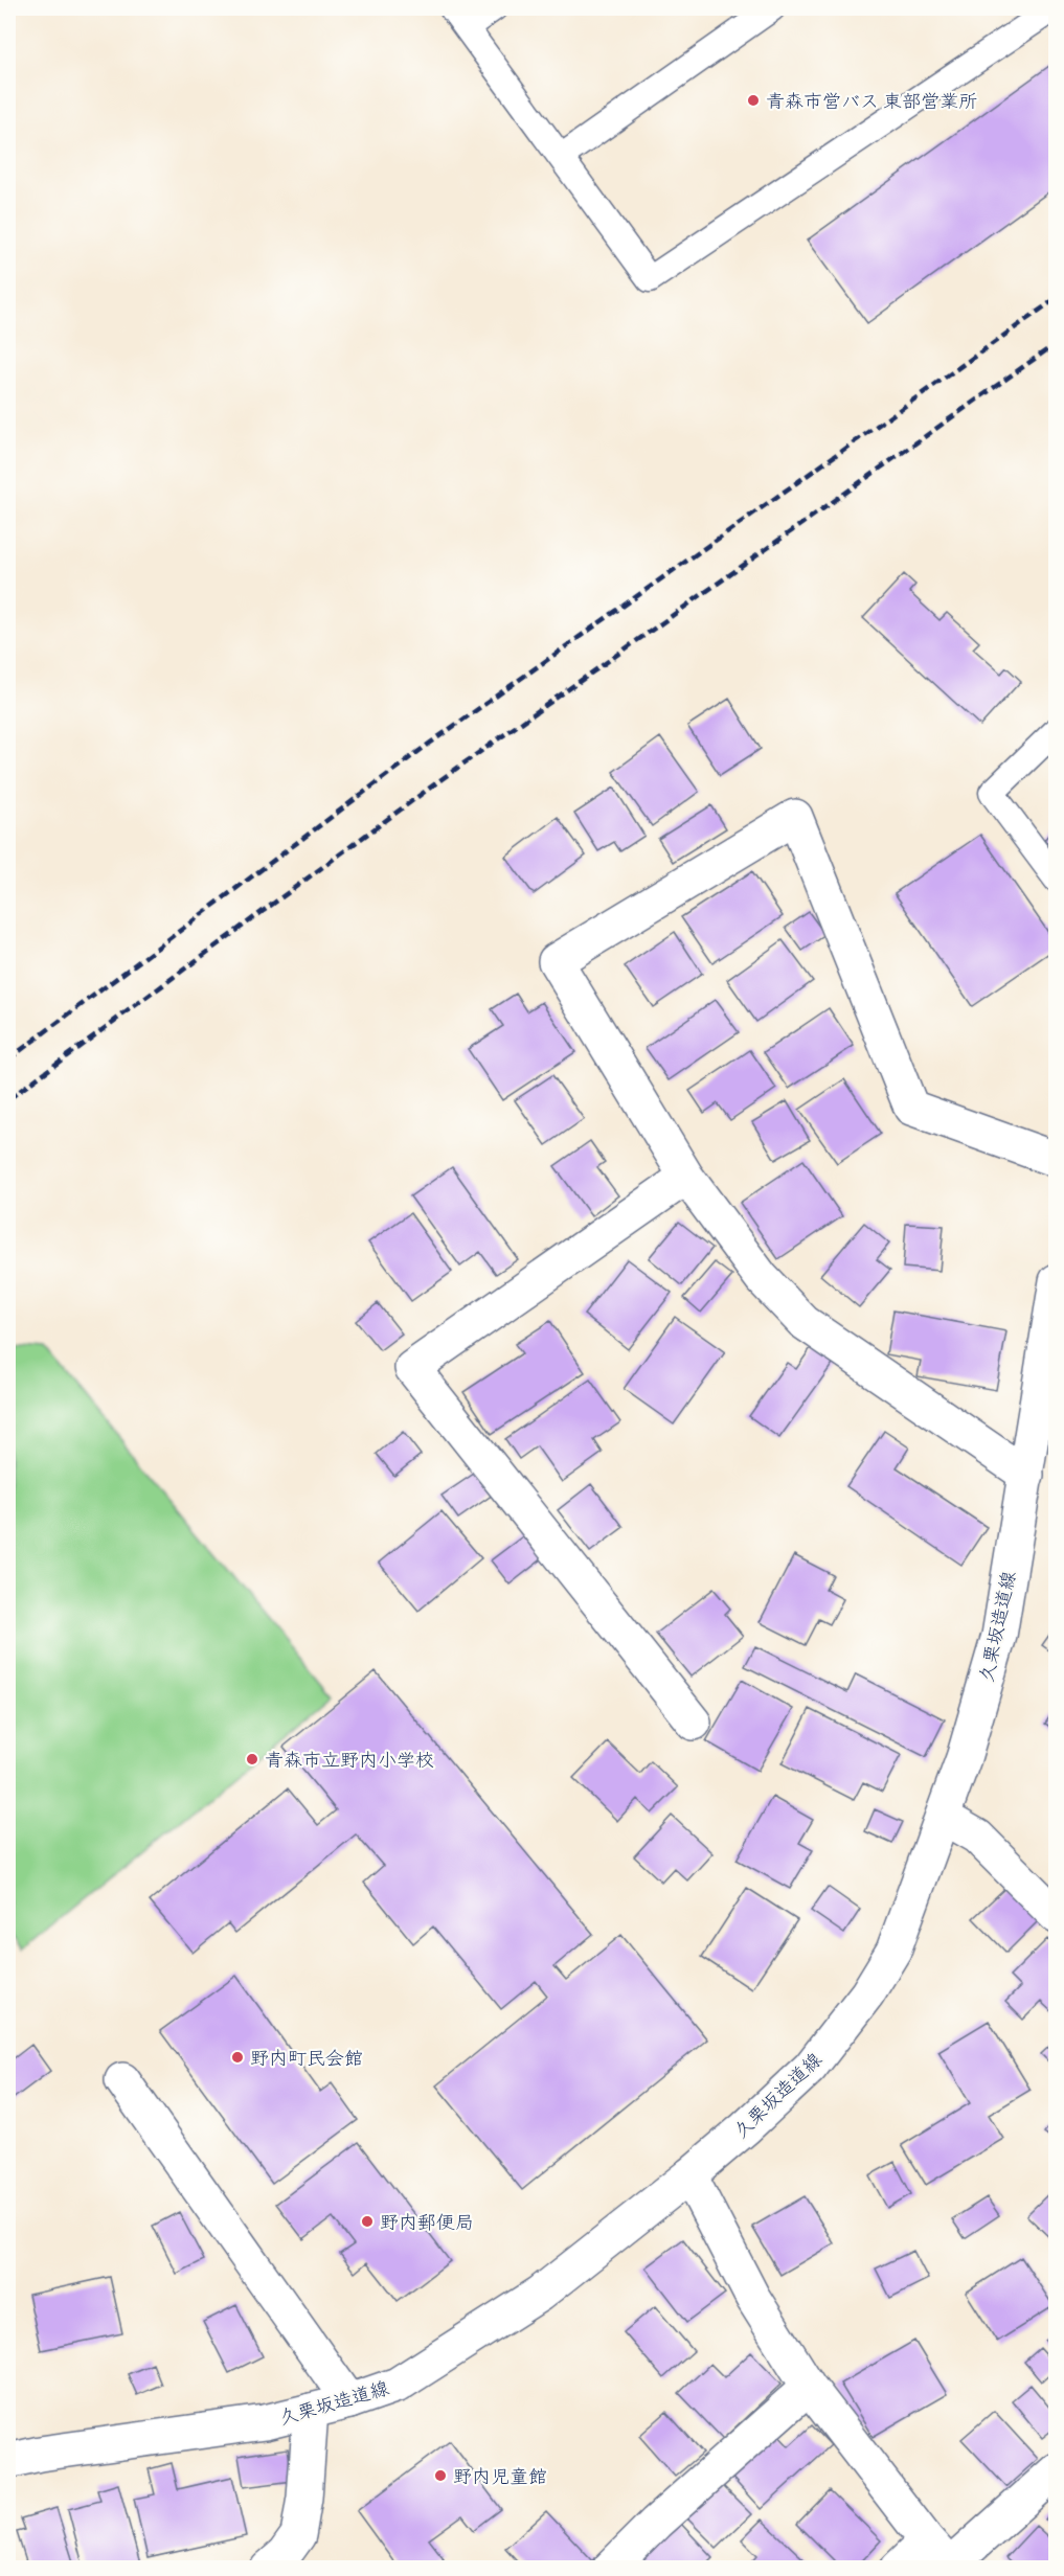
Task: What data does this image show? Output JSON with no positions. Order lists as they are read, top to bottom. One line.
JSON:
{"streets":{"street":["久栗坂造道線"]},"places":["青森市営バス 東部営業所","青森市立野内小学校","野内町民会館","野内郵便局","野内児童館"]}
